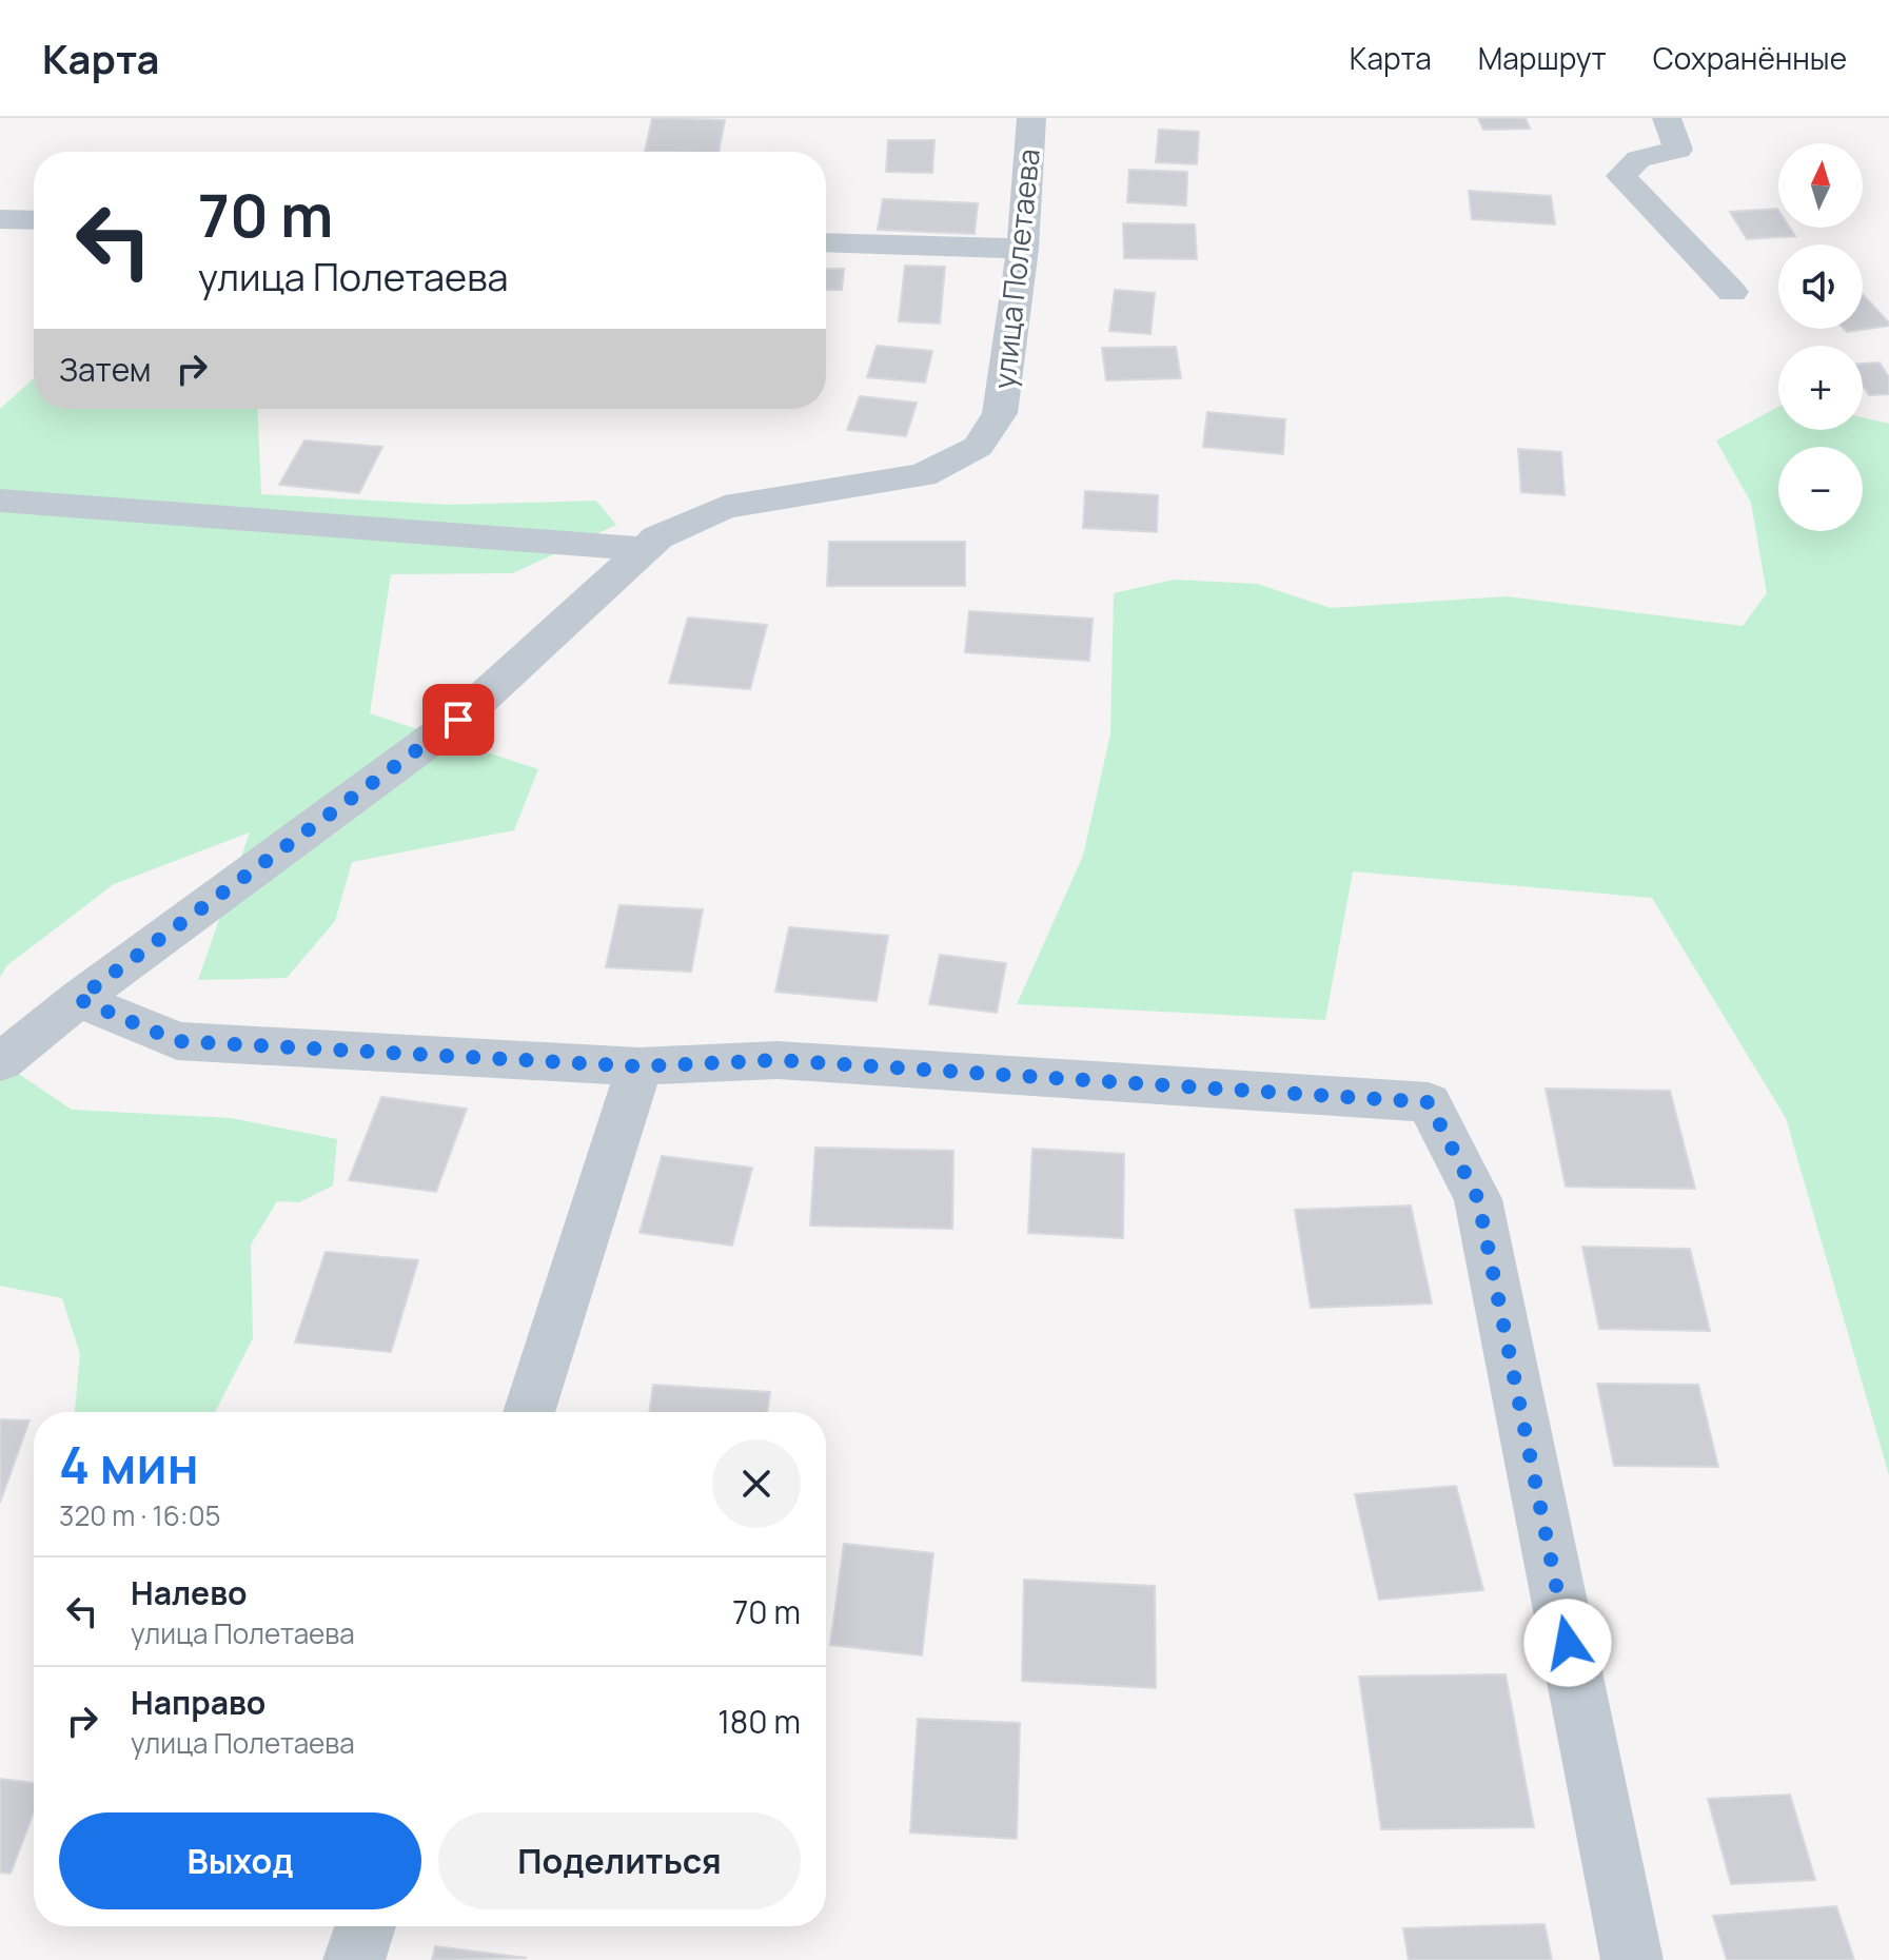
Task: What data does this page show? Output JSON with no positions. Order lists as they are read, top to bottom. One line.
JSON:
{"streets":{"street":["улица Полетаева"]},"north":"top","page":{"header":"Карта","nav":["Карта","Маршрут","Сохранённые"],"map_buttons":["+","−"],"turn":["70 m","улица Полетаева"],"then":"Затем","heading":["4 мин","320 m · 16:05"],"list":[{"name":"Налево","note":"улица Полетаева","value":"70 m"},{"name":"Направо","note":"улица Полетаева","value":"180 m"}],"buttons":["Выход","Поделиться"]}}
